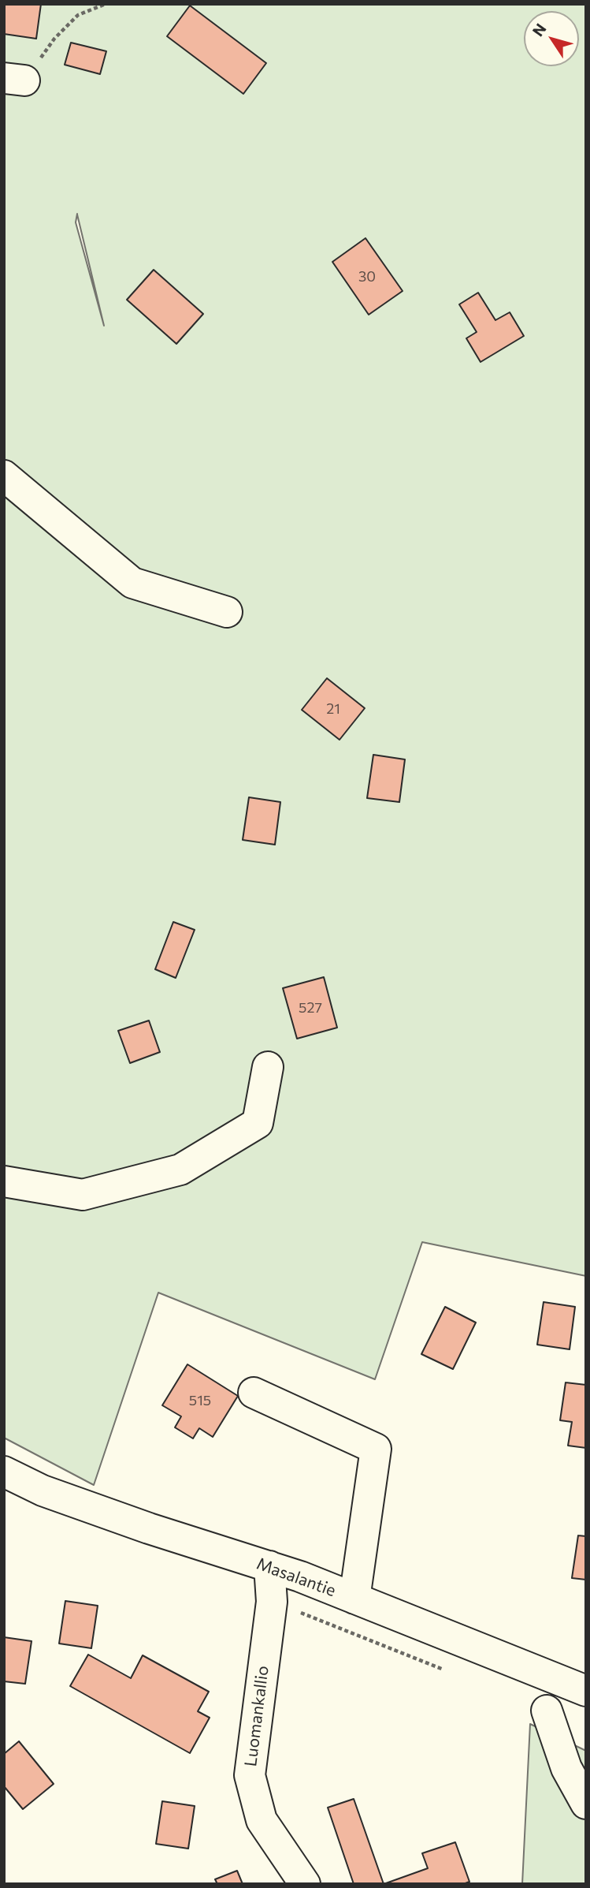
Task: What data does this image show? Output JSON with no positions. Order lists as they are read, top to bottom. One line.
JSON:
{"streets":{"street":["Masalantie","Luomankallio"]},"crossings":[["Masalantie","Luomankallio"]],"house_numbers":["30","21","527","515"],"north":"top left"}
